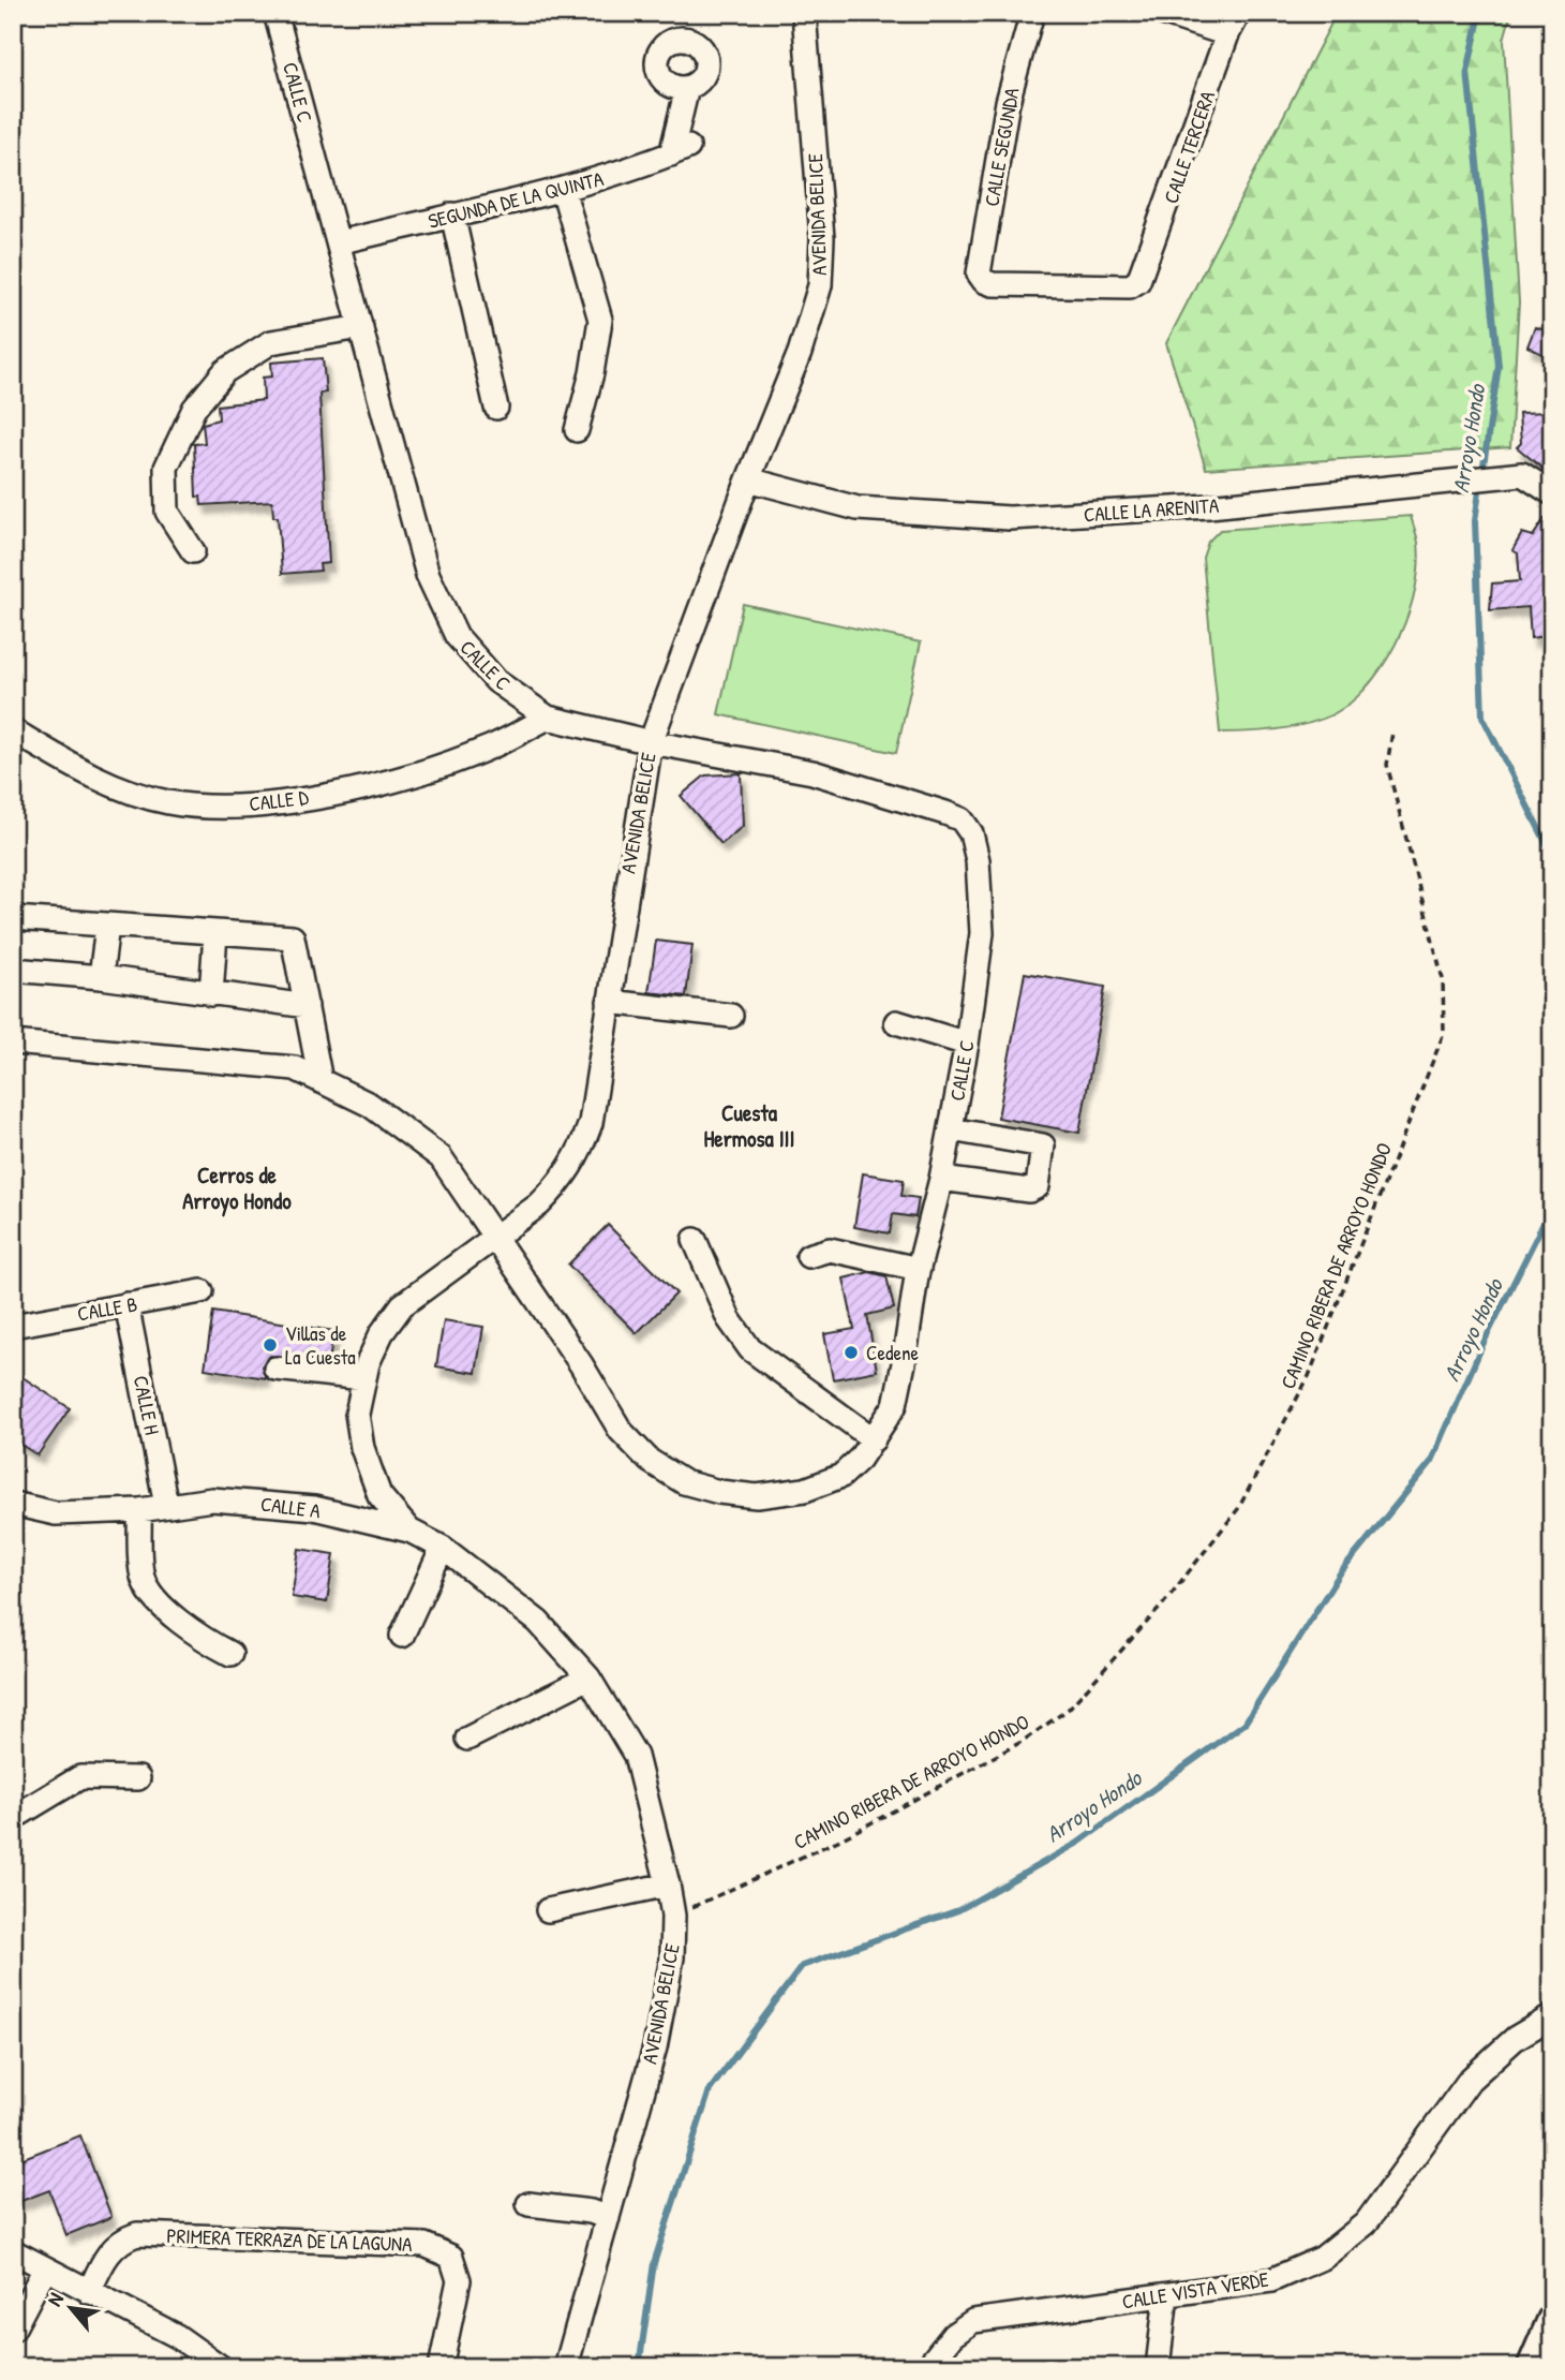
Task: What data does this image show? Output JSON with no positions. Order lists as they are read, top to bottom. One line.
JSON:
{"streets":{"street":["CALLE C","CALLE SEGUNDA","CALLE TERCERA","SEGUNDA DE LA QUINTA","AVENIDA BELICE","CALLE LA ARENITA","CALLE D","CALLE B","CALLE H","CALLE A","PRIMERA TERRAZA DE LA LAGUNA","CALLE VISTA VERDE"],"path":["CAMINO RIBERA DE ARROYO HONDO"]},"crossings":[["CALLE C","SEGUNDA DE LA QUINTA"],["CALLE C","AVENIDA BELICE"],["CALLE C","CALLE D"],["CALLE SEGUNDA","CALLE TERCERA"],["AVENIDA BELICE","CALLE LA ARENITA"],["AVENIDA BELICE","CAMINO RIBERA DE ARROYO HONDO"],["AVENIDA BELICE","CALLE A"],["CALLE B","CALLE H"],["CALLE H","CALLE A"]],"districts":["Cuesta Hermosa III","Cerros de Arroyo Hondo"],"water":["Arroyo Hondo"],"places":["Villas de La Cuesta","Cedene"],"north":"top left"}
